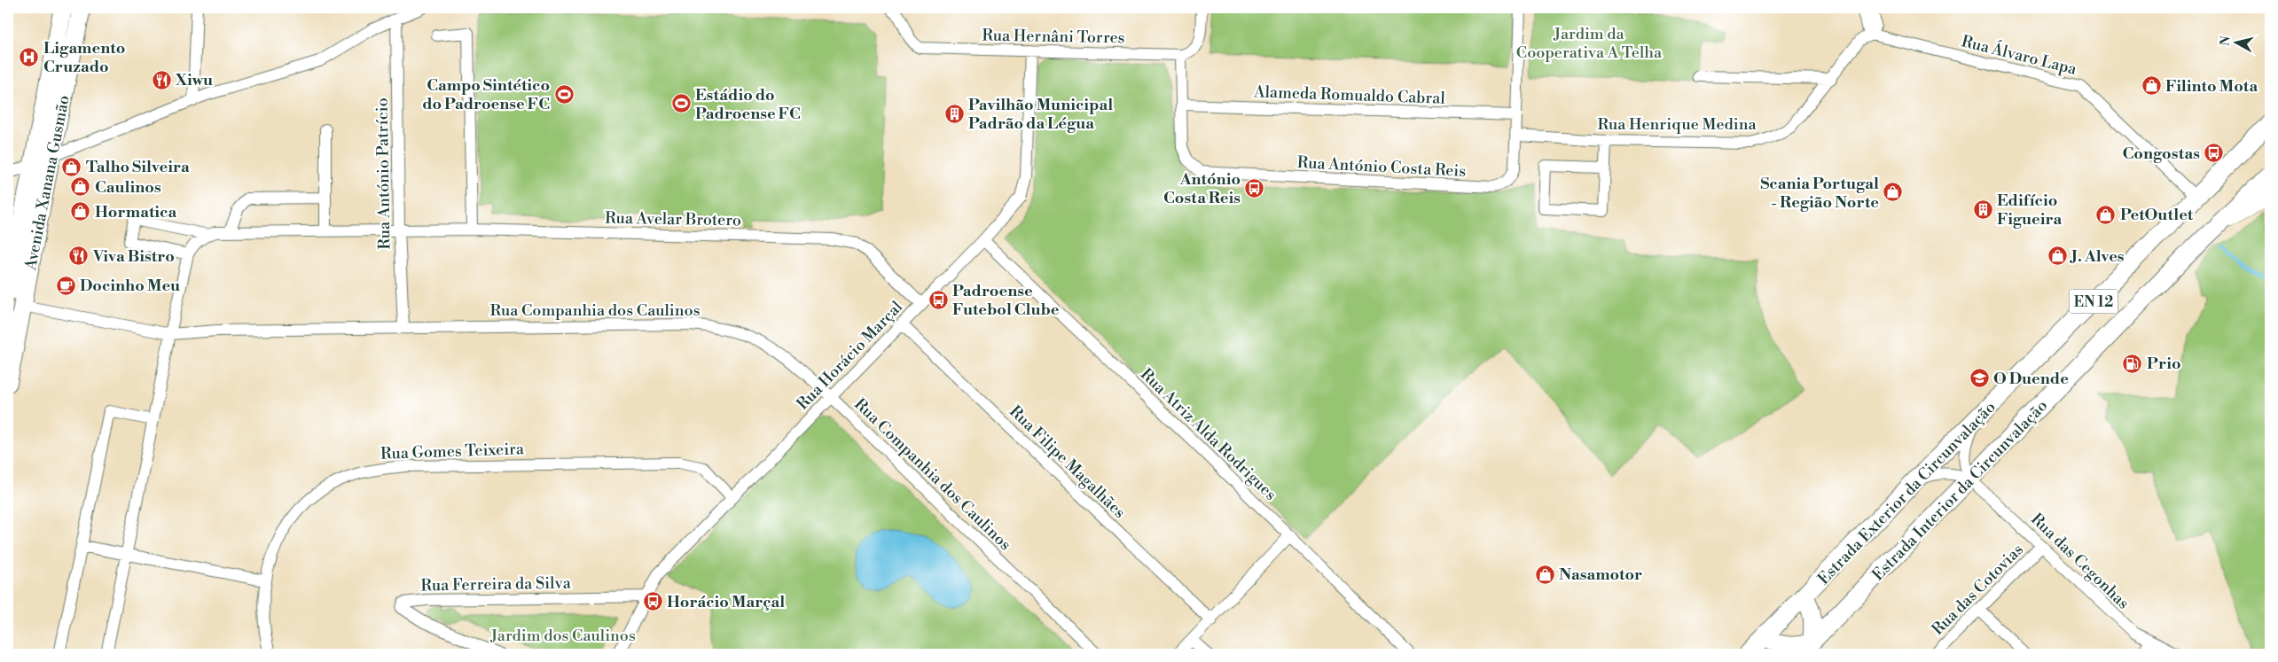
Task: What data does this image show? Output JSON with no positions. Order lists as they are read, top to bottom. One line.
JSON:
{"streets":{"main road":["Avenida Xanana Gusmão","EN 12","Estrada Interior da Circunvalação","Estrada Exterior da Circunvalação"],"street":["Rua Hernâni Torres","Rua Álvaro Lapa","Alameda Romualdo Cabral","Rua Henrique Medina","Rua António Costa Reis","Rua António Patrício","Rua Avelar Brotero","Rua Companhia dos Caulinos","Rua Horácio Marçal","Rua Atriz Alda Rodrigues","Rua Gomes Teixeira","Rua Filipe Magalhães","Rua das Cegonhas","Rua Ferreira da Silva","Rua das Cotovias"]},"crossings":[["Rua Hernâni Torres","Rua António Costa Reis"],["Rua Hernâni Torres","Rua Horácio Marçal"],["Rua Álvaro Lapa","Rua Henrique Medina"],["Rua Álvaro Lapa","Estrada Exterior da Circunvalação"],["Alameda Romualdo Cabral","Rua António Costa Reis"],["Rua Henrique Medina","Rua António Costa Reis"],["Rua António Patrício","Rua Avelar Brotero"],["Rua António Patrício","Rua Companhia dos Caulinos"],["Avenida Xanana Gusmão","Rua Companhia dos Caulinos"],["Rua Avelar Brotero","Rua Horácio Marçal"],["Rua Companhia dos Caulinos","Rua Horácio Marçal"],["Rua Horácio Marçal","Rua Atriz Alda Rodrigues"],["Rua Horácio Marçal","Rua Gomes Teixeira"],["Rua Horácio Marçal","Rua Filipe Magalhães"],["Rua Horácio Marçal","Rua Ferreira da Silva"],["Estrada Interior da Circunvalação","Rua das Cegonhas"],["Rua das Cegonhas","Rua das Cotovias"]],"parks":["Jardim da Cooperativa A Telha","Jardim dos Caulinos"],"places":{"hospital":["Ligamento Cruzado"],"restaurant":["Xiwu","Viva Bistro"],"shop":["Filinto Mota","Talho Silveira","Caulinos","Scania Portugal - Região Norte","Hormatica","PetOutlet","J. Alves","Nasamotor"],"sports":["Campo Sintético do Padroense FC","Estádio do Padroense FC"],"building":["Pavilhão Municipal Padrão da Légua","Edifício Figueira"],"bus stop":["Congostas","António Costa Reis","Padroense Futebol Clube","Horácio Marçal"],"cafe":["Docinho Meu"],"fuel station":["Prio"],"school or university":["O Duende"]},"north":"left"}
